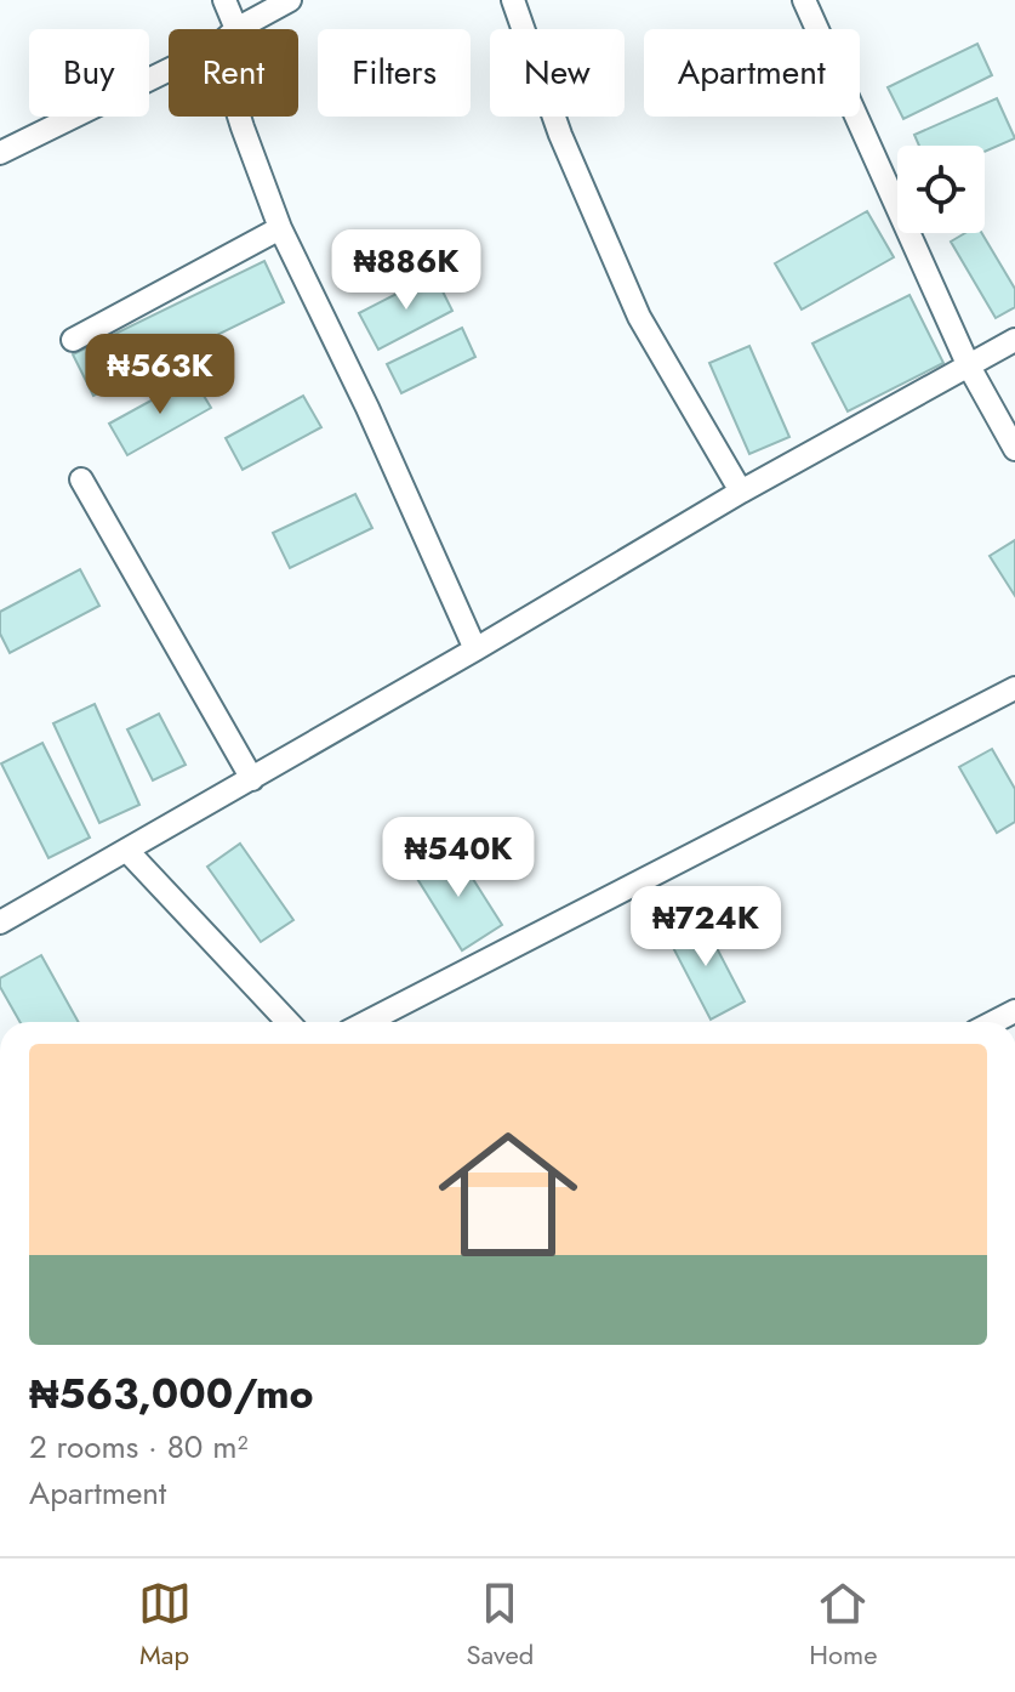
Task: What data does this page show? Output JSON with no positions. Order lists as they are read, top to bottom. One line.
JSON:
{"page":{"chip":["Buy","Rent","Filters","New","Apartment"],"price":["₦886K","₦563K","₦540K","₦724K"],"list":[{"name":"₦563,000/mo","note":"2 rooms · 80 m² · Apartment"}],"tabs":["Map","Saved","Home"]}}
